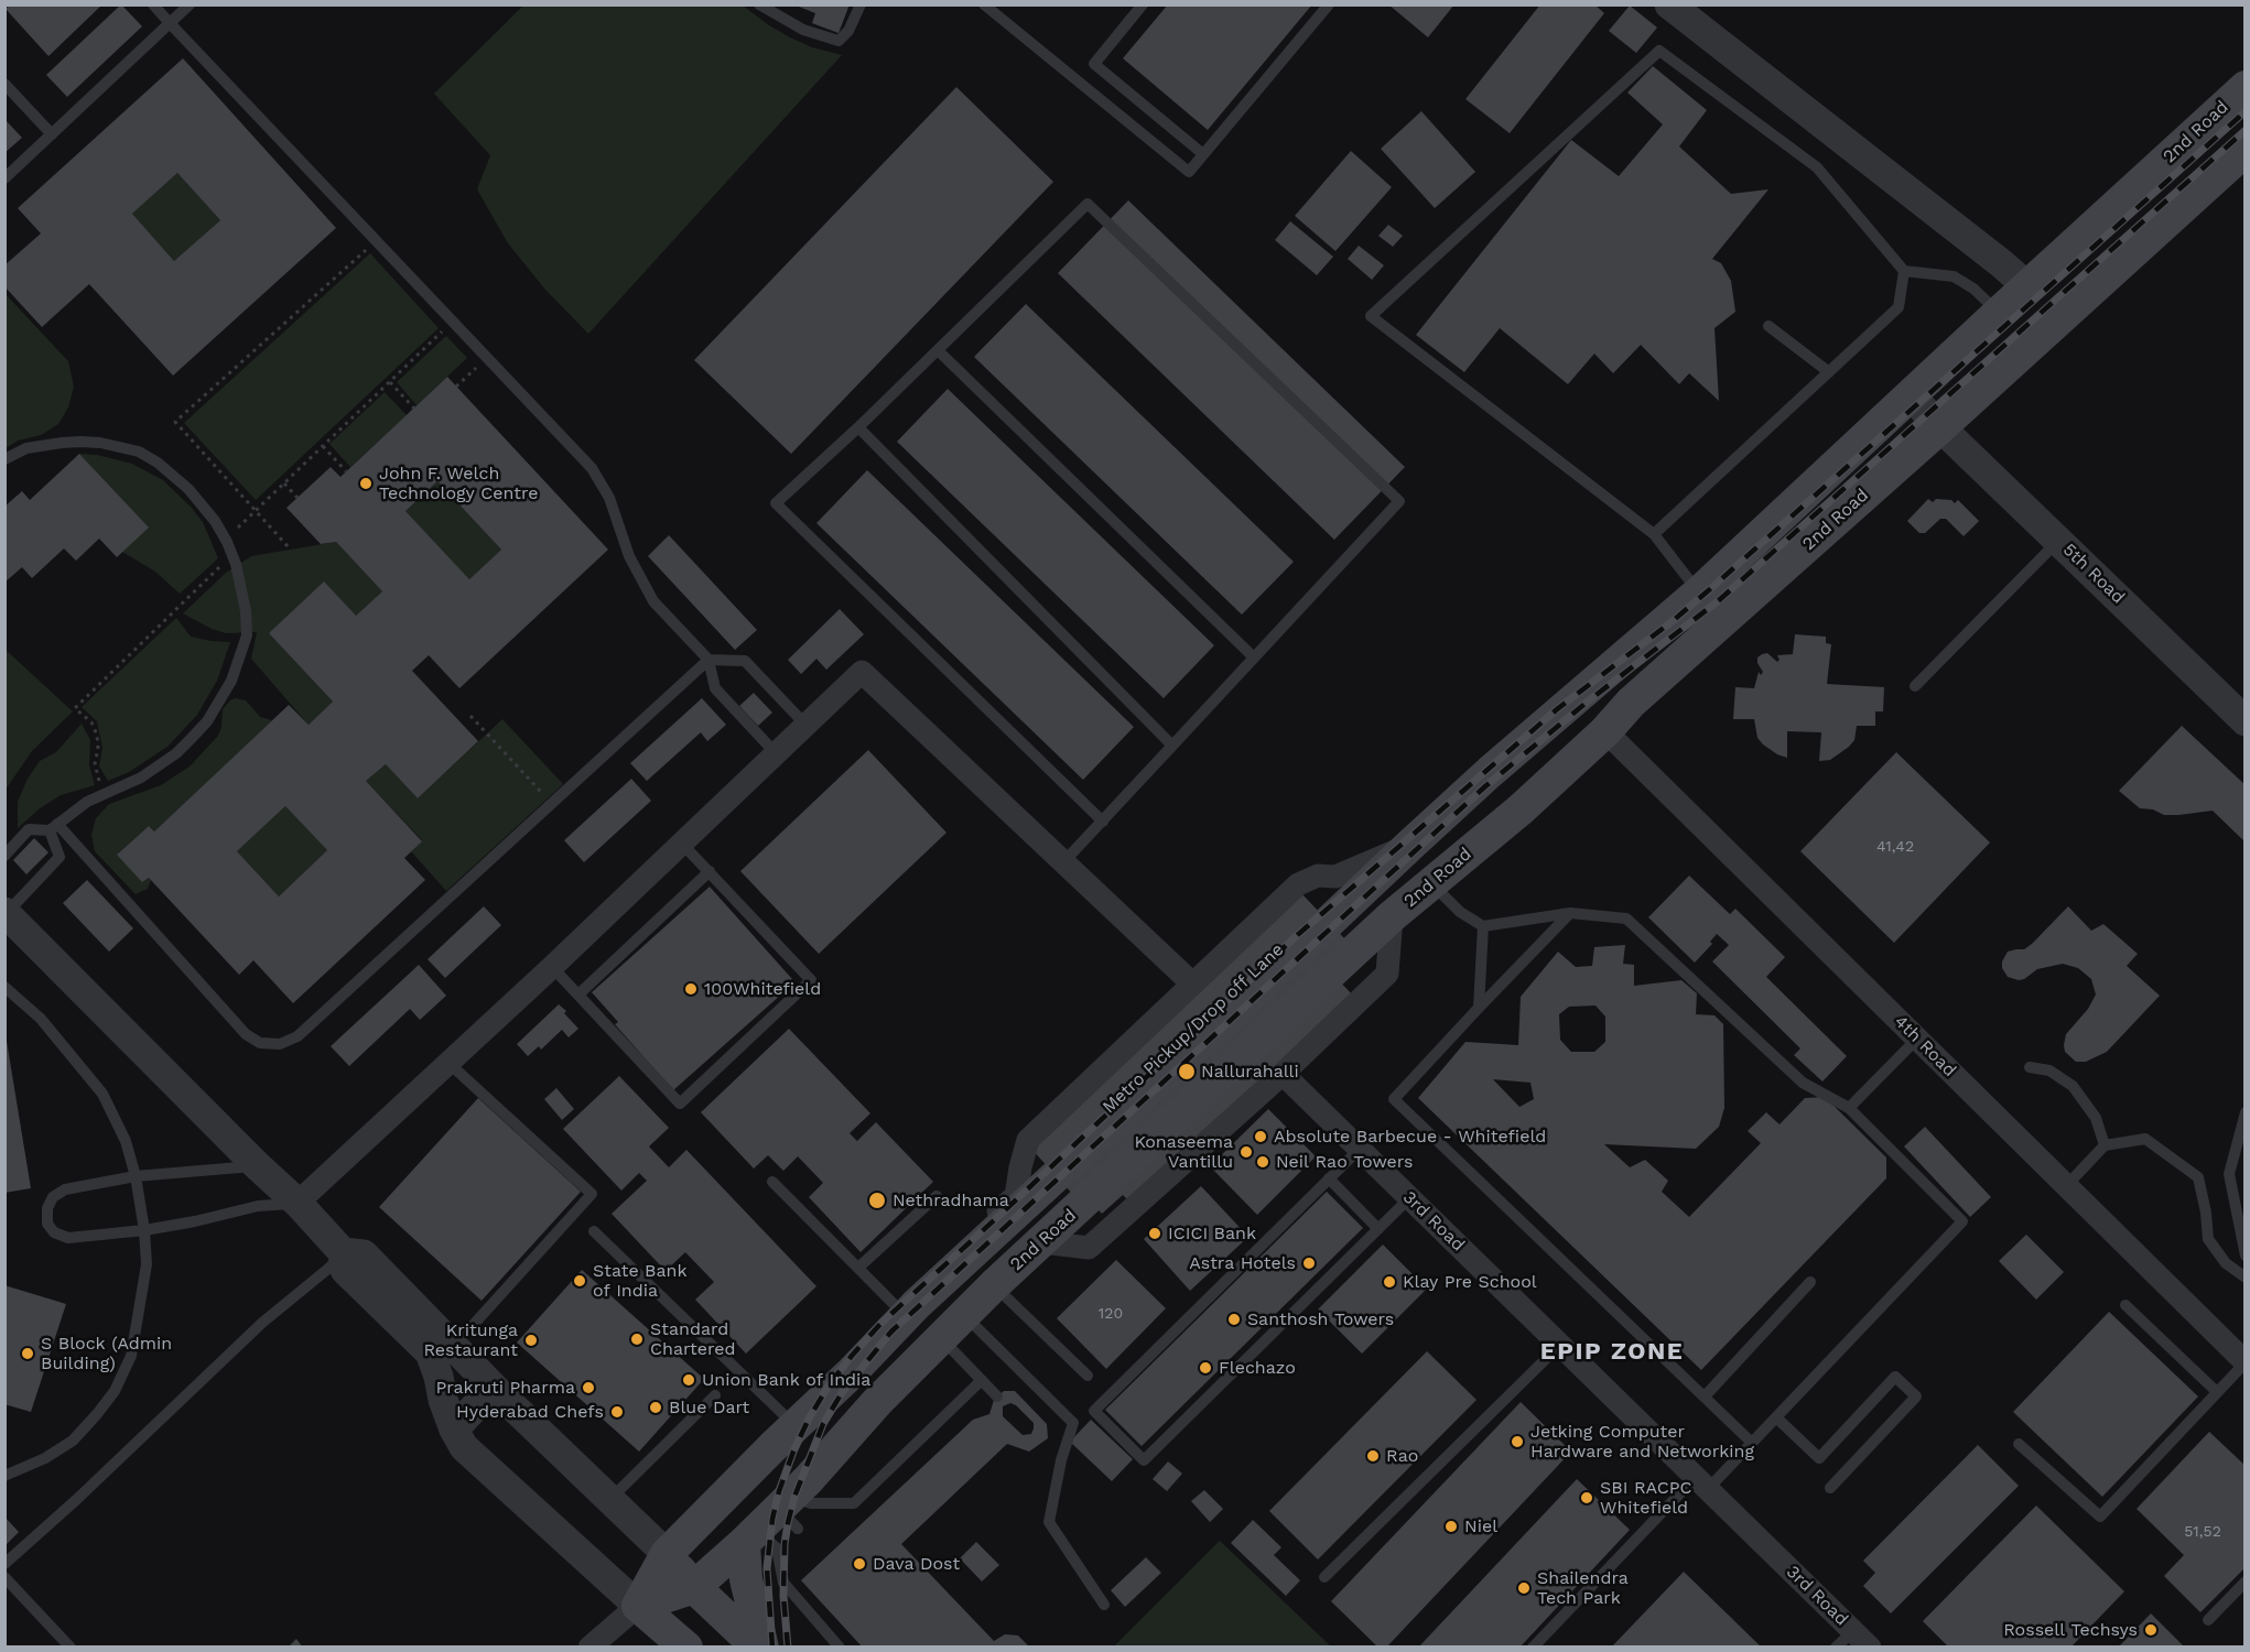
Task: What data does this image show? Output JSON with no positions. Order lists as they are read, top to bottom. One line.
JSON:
{"streets":{"main road":["2nd Road"],"street":["5th Road","4th Road","3rd Road"]},"crossings":[["2nd Road","5th Road"],["2nd Road","4th Road"]],"districts":["EPIP ZONE"],"places":["John F. Welch Technology Centre","100Whitefield","Nallurahalli","Absolute Barbecue - Whitefield","Konaseema Vantillu","Neil Rao Towers","Nethradhama","ICICI Bank","Astra Hotels","State Bank of India","Klay Pre School","Santhosh Towers","Standard Chartered","Kritunga Restaurant","S Block (Admin Building)","Flechazo","Union Bank of India","Prakruti Pharma","Blue Dart","Hyderabad Chefs","Jetking Computer Hardware and Networking","Rao","SBI RACPC Whitefield","Niel","Dava Dost","Shailendra Tech Park","Rossell Techsys"],"house_numbers":["41,42","120","51,52"]}
